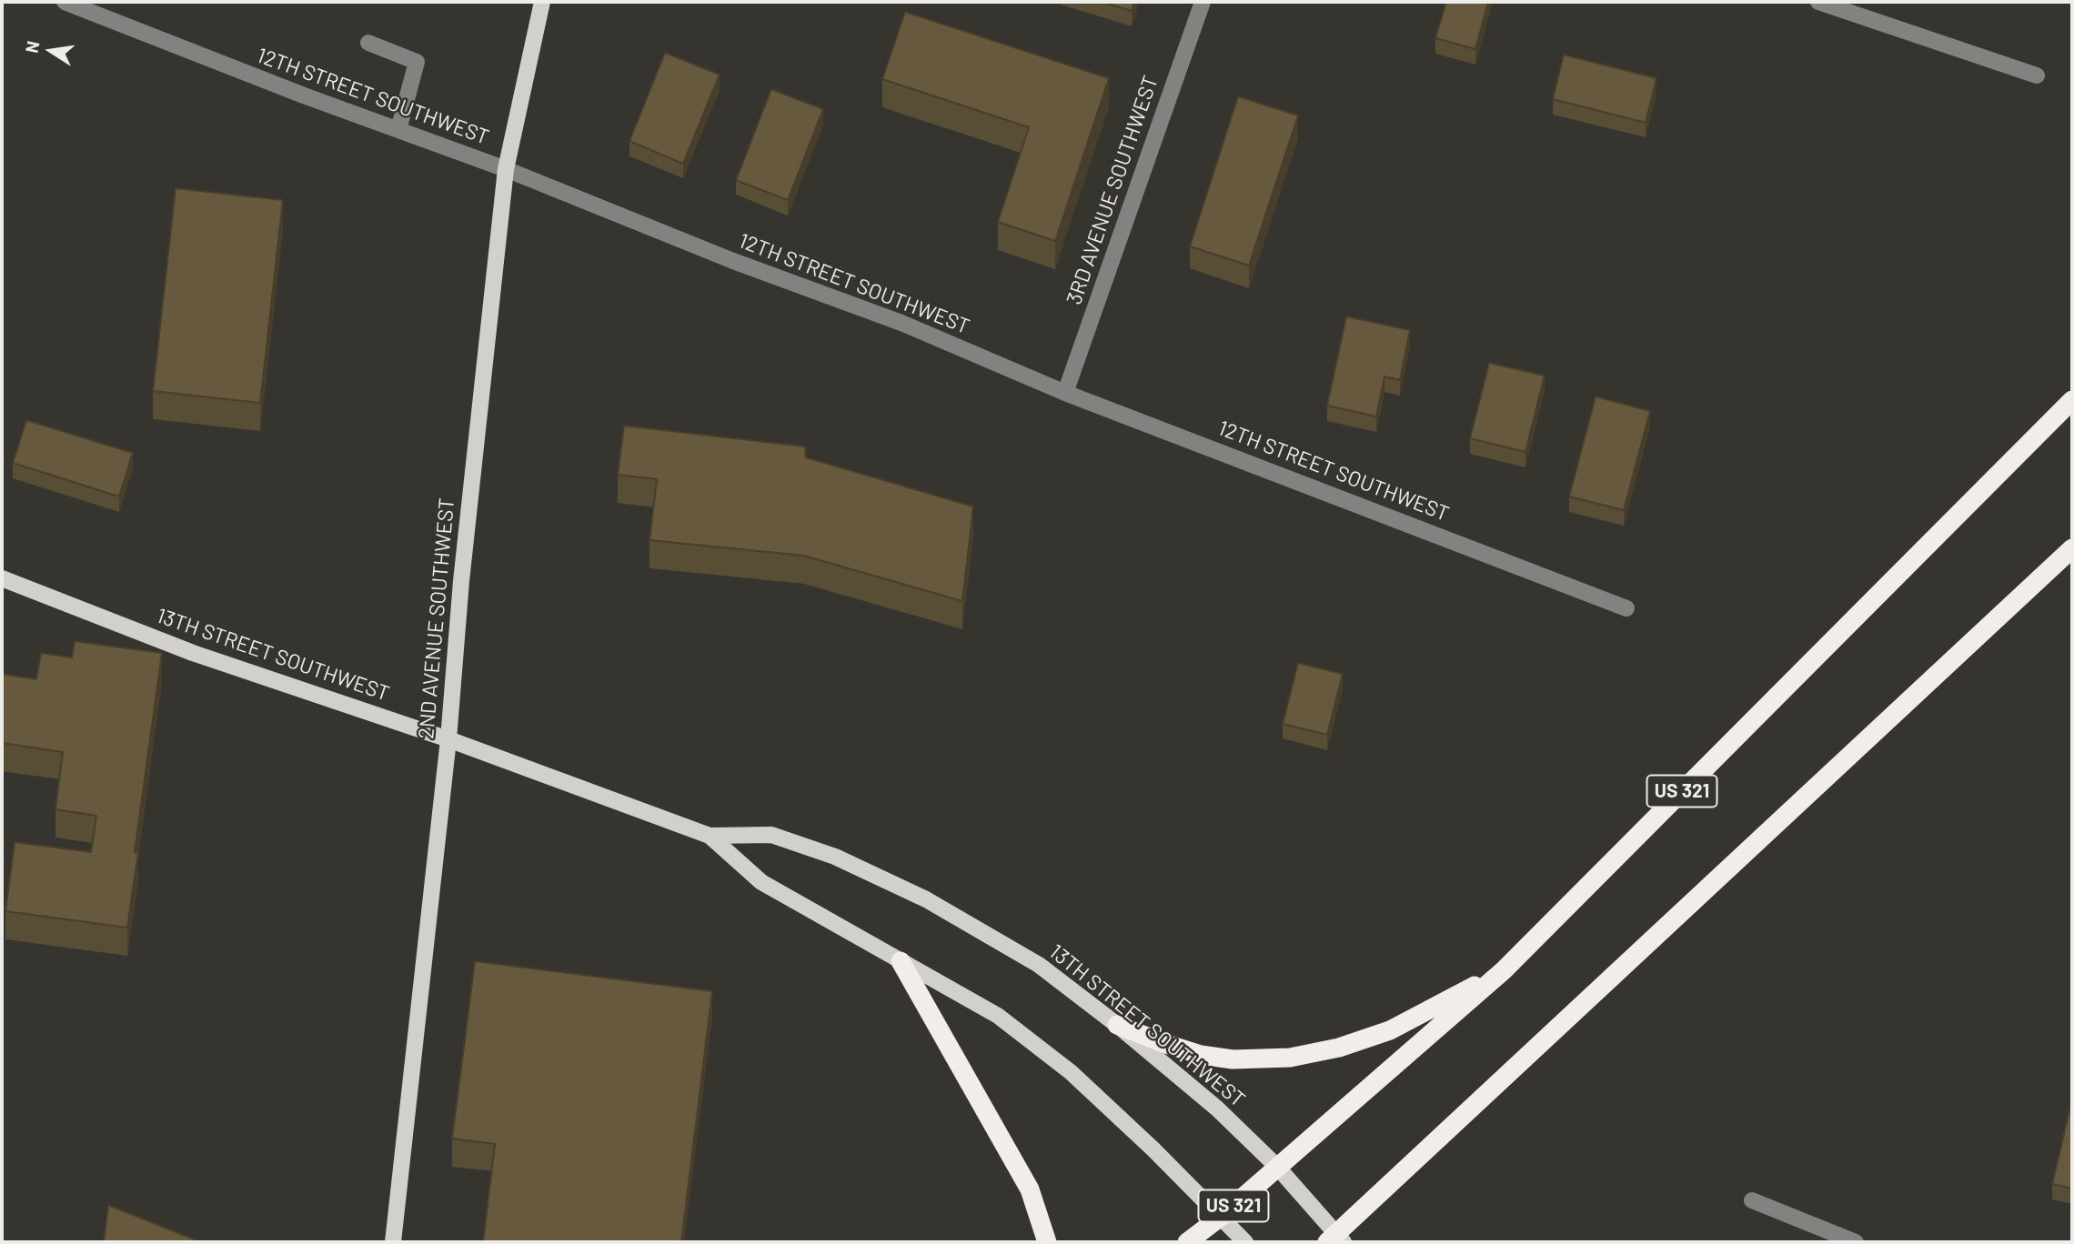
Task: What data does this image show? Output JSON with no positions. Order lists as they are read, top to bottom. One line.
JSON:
{"streets":{"highway":["US 321"],"main road":["2ND AVENUE SOUTHWEST","13TH STREET SOUTHWEST"],"street":["12TH STREET SOUTHWEST","3RD AVENUE SOUTHWEST"]},"crossings":[["12TH STREET SOUTHWEST","3RD AVENUE SOUTHWEST"],["12TH STREET SOUTHWEST","2ND AVENUE SOUTHWEST"],["2ND AVENUE SOUTHWEST","13TH STREET SOUTHWEST"],["13TH STREET SOUTHWEST","US 321"]],"north":"left"}
